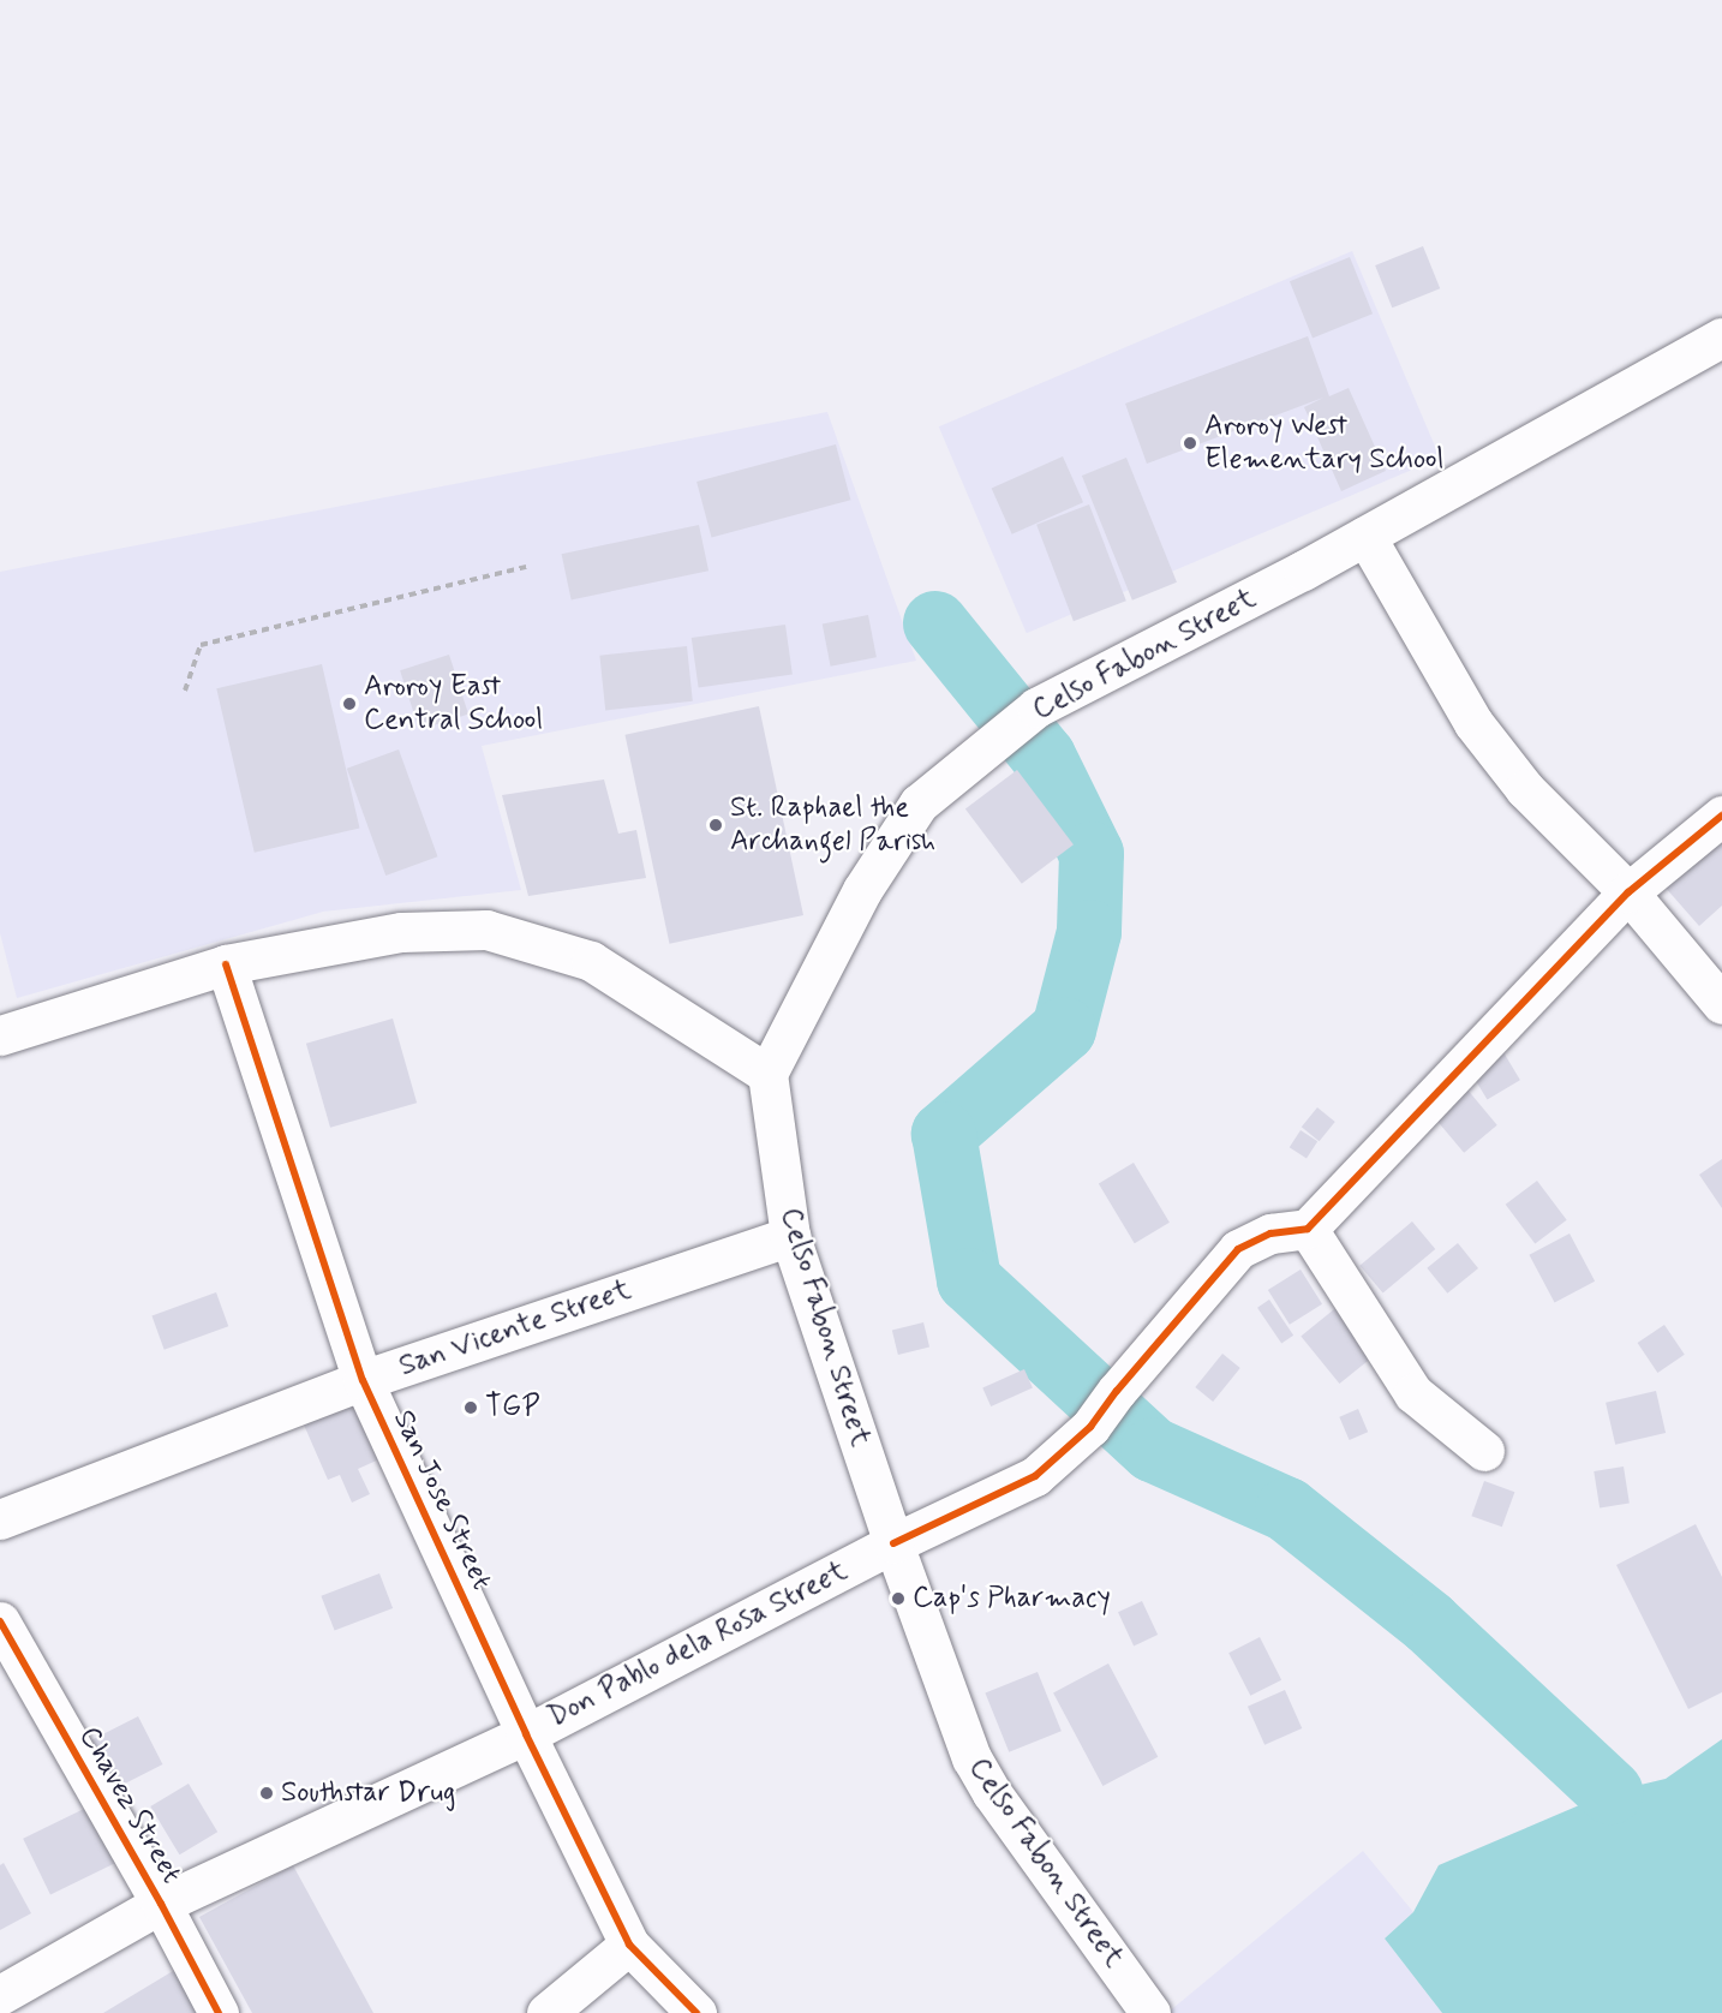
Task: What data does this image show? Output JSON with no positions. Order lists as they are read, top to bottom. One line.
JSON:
{"streets":{"street":["Celso Fabon Street","San Vicente Street","San Jose Street","Don Pablo dela Rosa Street","Chavez Street"]},"crossings":[["Celso Fabon Street","San Vicente Street"],["Celso Fabon Street","Don Pablo dela Rosa Street"],["San Vicente Street","San Jose Street"],["San Jose Street","Don Pablo dela Rosa Street"],["Don Pablo dela Rosa Street","Chavez Street"]],"places":["Aroroy West Elementary School","Aroroy East Central School","St. Raphael the Archangel Parish","TGP","Cap's Pharmacy","Southstar Drug"]}
